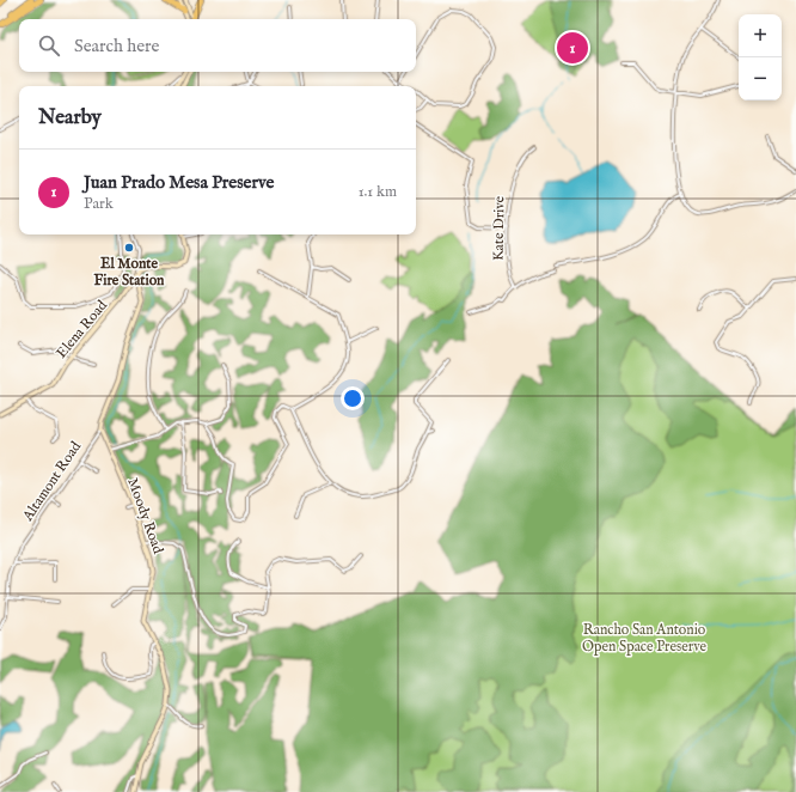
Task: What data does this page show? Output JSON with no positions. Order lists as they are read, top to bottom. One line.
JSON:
{"streets":{"street":["Kate Drive","Elena Road","Altamont Road","Moody Road"]},"crossings":[["Altamont Road","Moody Road"]],"parks":["Rancho San Antonio Open Space Preserve"],"places":["El Monte Fire Station"],"page":{"map_buttons":["+","−"],"search":"Search here","pins":"1","heading":"Nearby","list":[{"mark":"1","name":"Juan Prado Mesa Preserve","note":"Park","value":"1.1 km"}]}}
